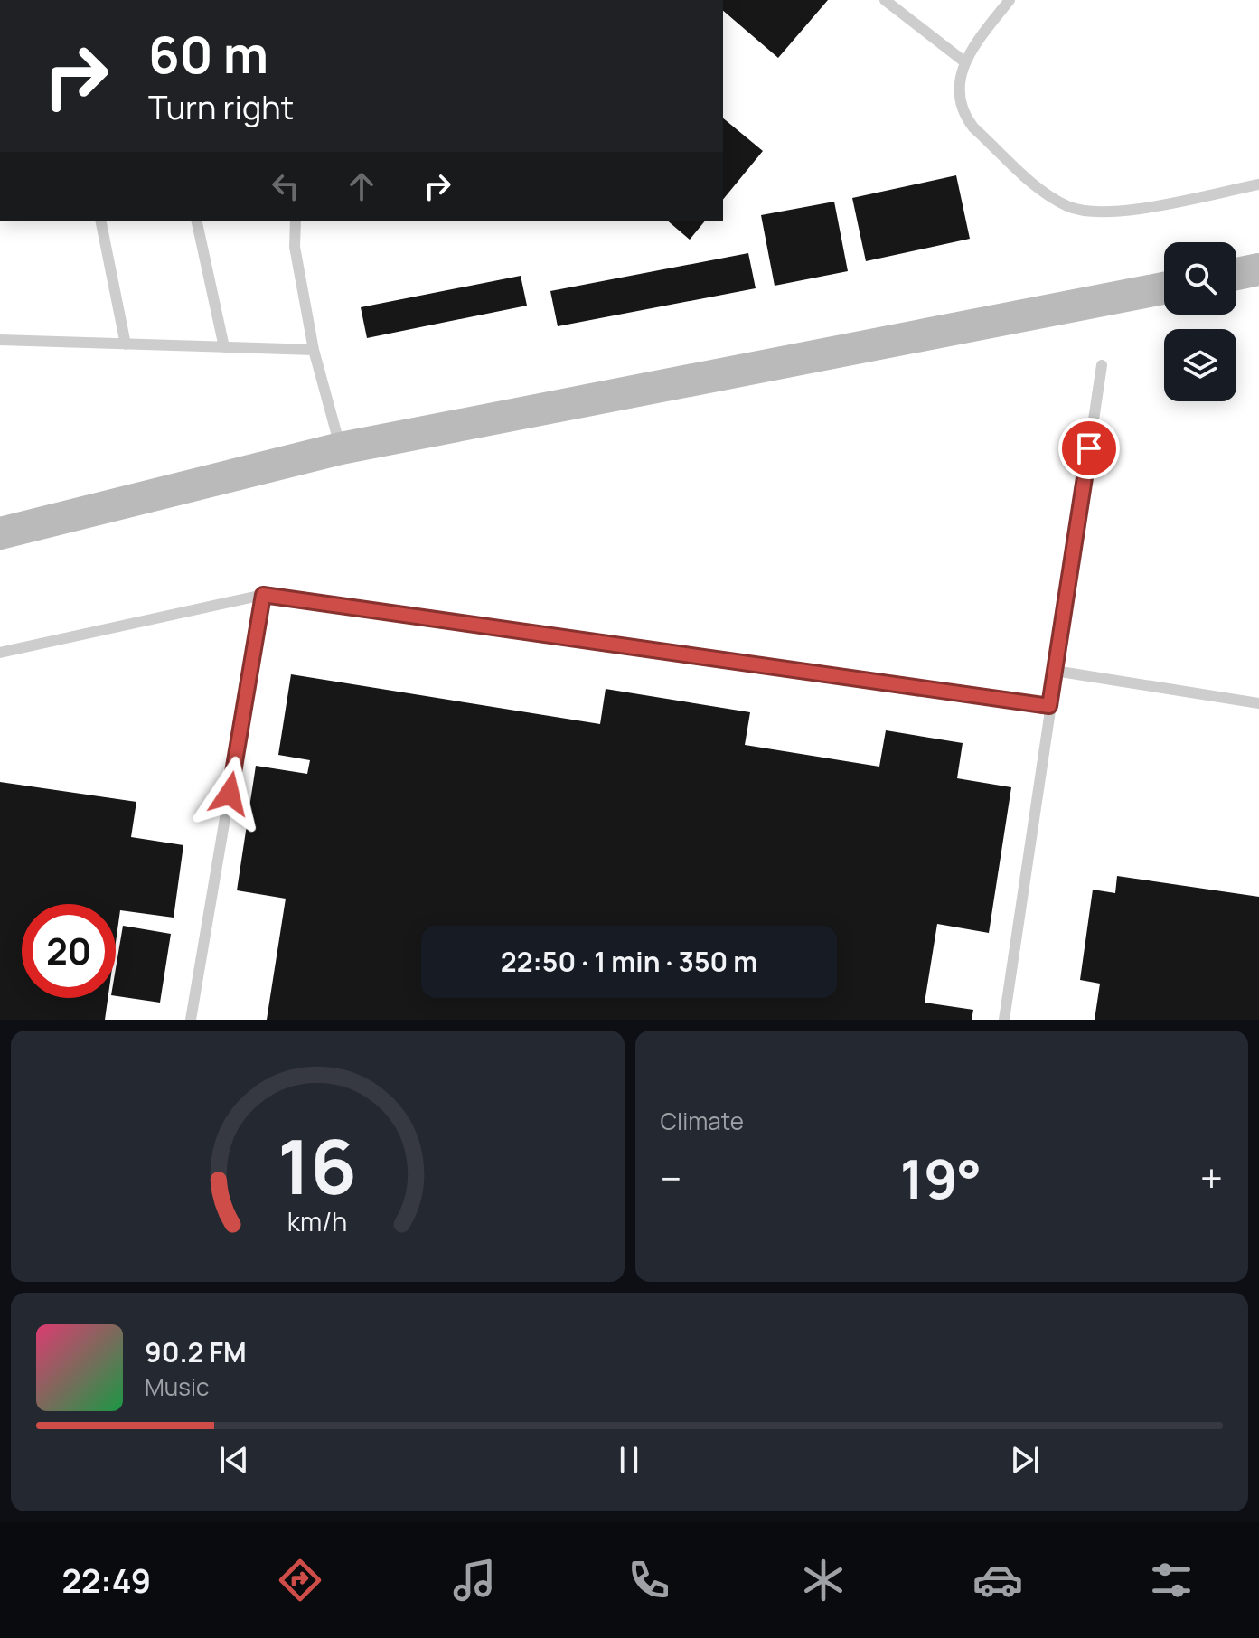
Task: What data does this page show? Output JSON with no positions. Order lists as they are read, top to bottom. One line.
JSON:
{"page":{"turn":["60 m","Turn right"],"limit":"20","trip":"22:50 · 1 min · 350 m","tile":"Climate","heat":["−","19°","+"],"song":["90.2 FM","Music"],"tabs":"22:49","gauge":["16","km/h"]}}
